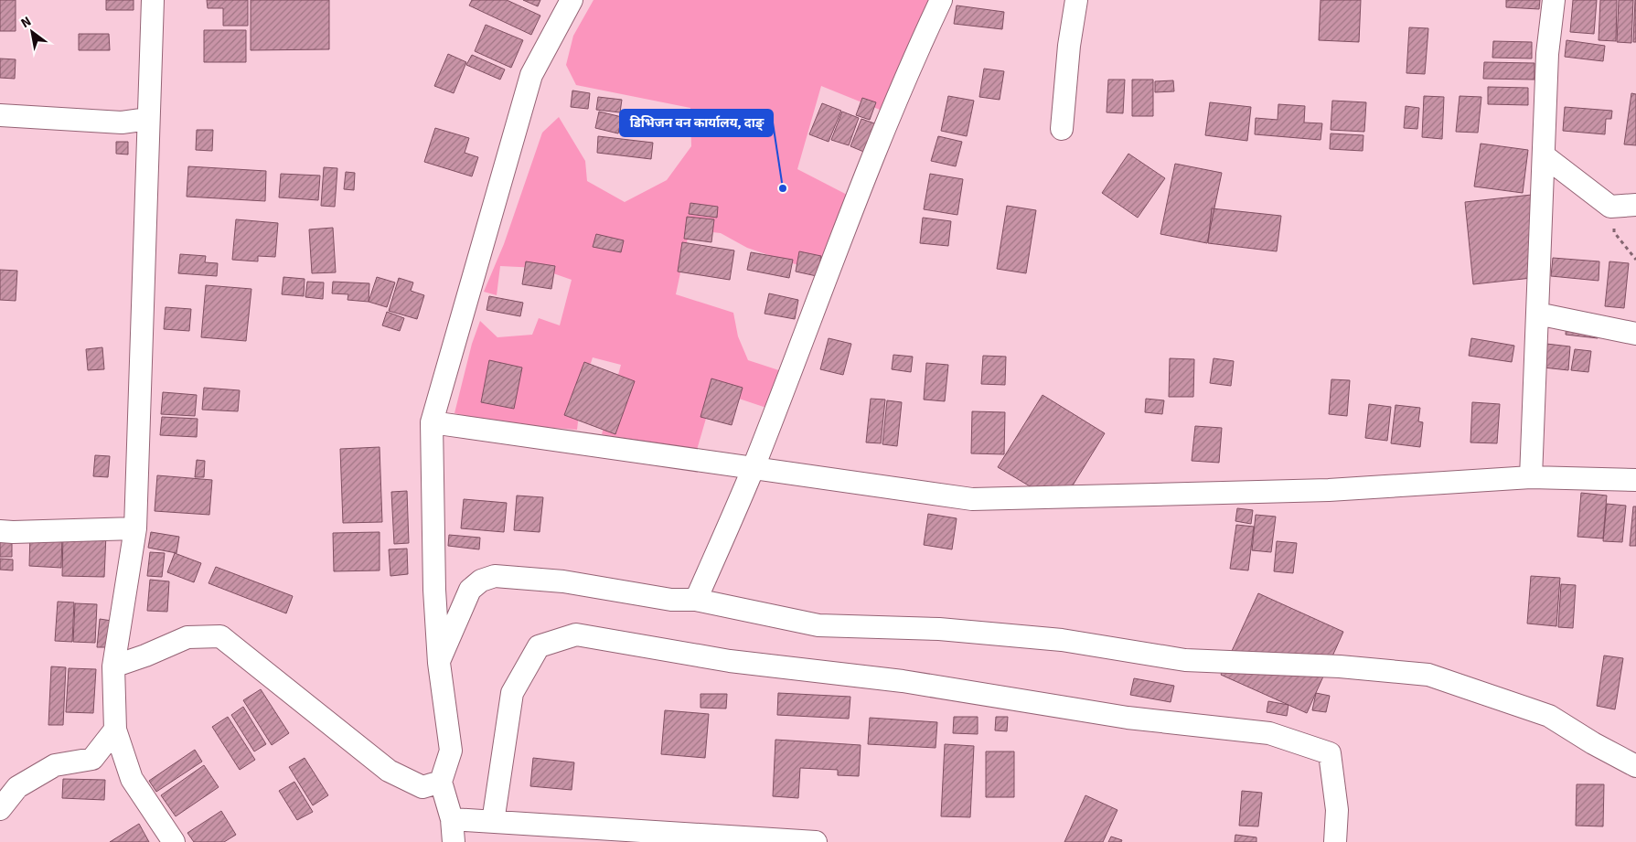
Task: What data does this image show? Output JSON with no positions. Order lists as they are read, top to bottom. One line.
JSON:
{"places":["डिभिजन वन कार्यालय, दाङ्"],"north":"top left"}
